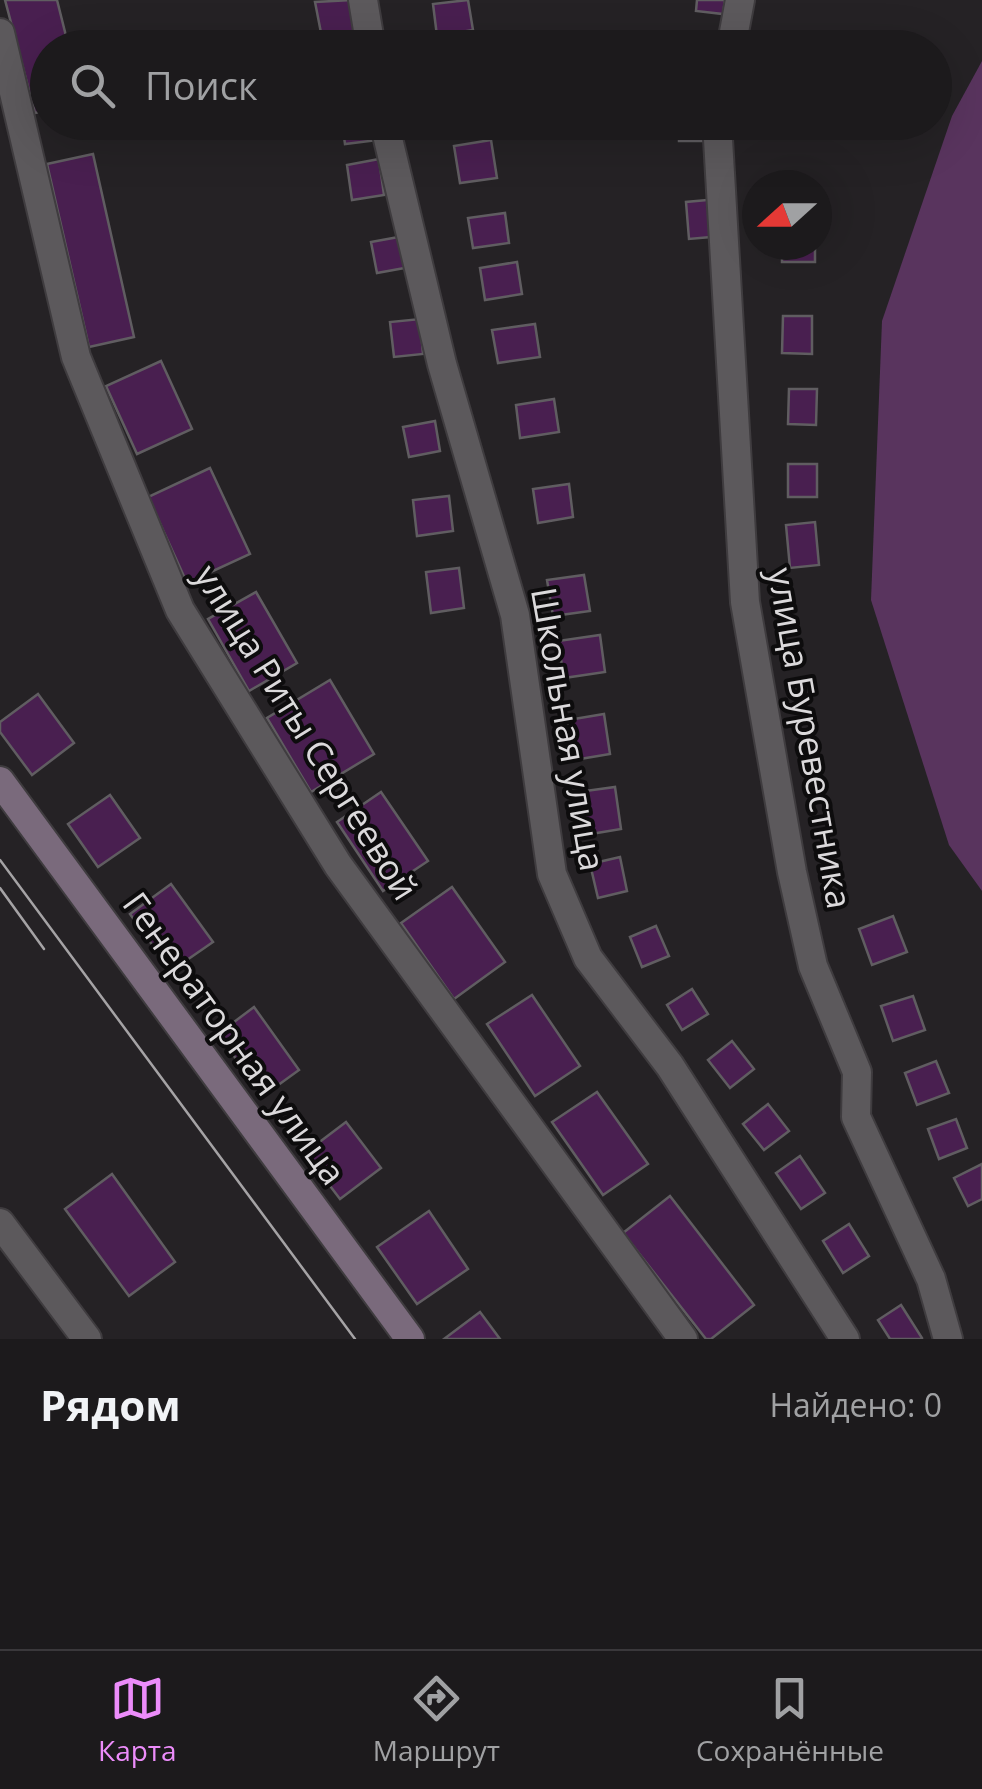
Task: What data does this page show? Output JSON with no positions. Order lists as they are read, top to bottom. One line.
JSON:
{"streets":{"main road":["Генераторная улица"],"street":["Школьная улица","улица Риты Сергеевой","улица Буревестника"]},"north":"left","page":{"search":"Поиск","heading":["Рядом","Найдено: 0"],"nav":["Карта","Маршрут","Сохранённые"]}}
